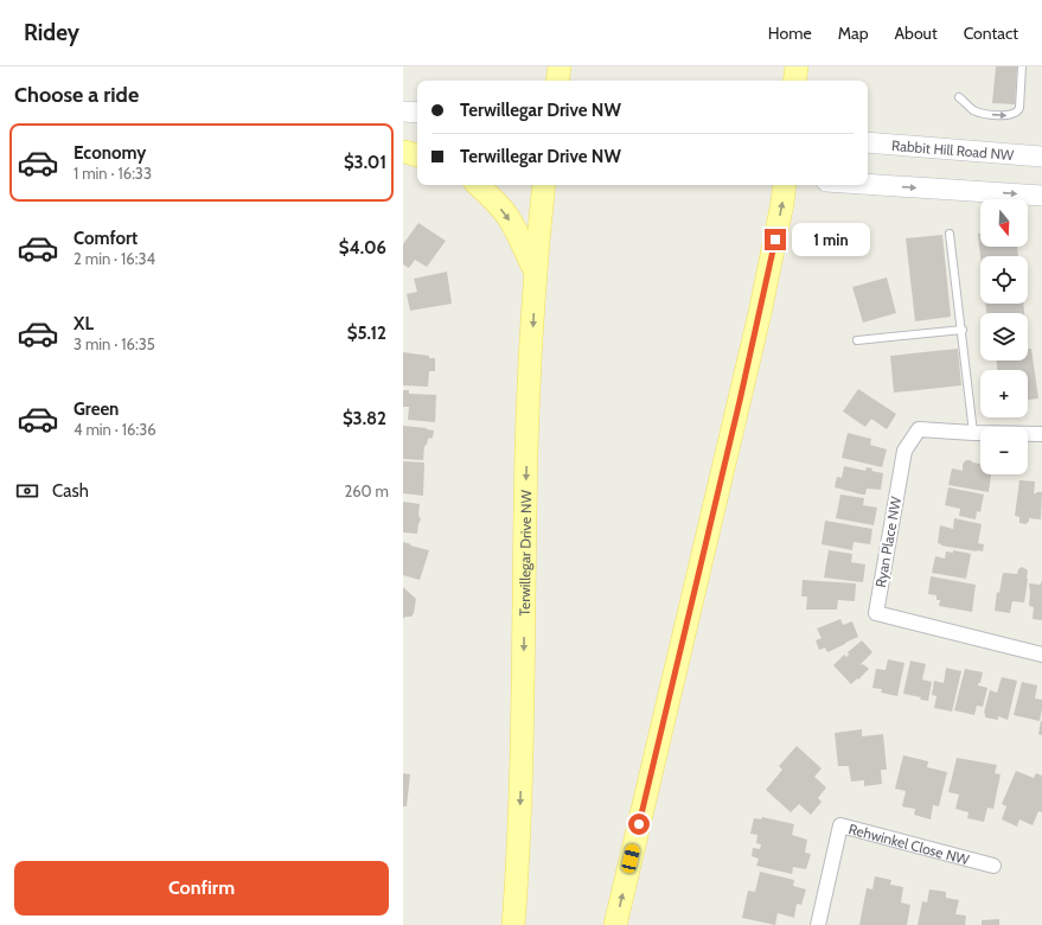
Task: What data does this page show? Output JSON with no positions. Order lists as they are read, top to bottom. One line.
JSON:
{"streets":{"main road":["Rabbit Hill Road NW","Terwillegar Drive NW"],"street":["Ryan Place NW","Rehwinkel Close NW"]},"north":"bottom","page":{"header":"Ridey","nav":["Home","Map","About","Contact"],"heading":"Choose a ride","banner":["Terwillegar Drive NW","Terwillegar Drive NW"],"list":[{"name":"Economy","note":"1 min · 16:33","value":"$3.01"},{"name":"Comfort","note":"2 min · 16:34","value":"$4.06"},{"name":"XL","note":"3 min · 16:35","value":"$5.12"},{"name":"Green","note":"4 min · 16:36","value":"$3.82"}],"map_buttons":["+","−"],"bubble":"1 min","pay":["Cash","260 m"],"buttons":"Confirm"}}
